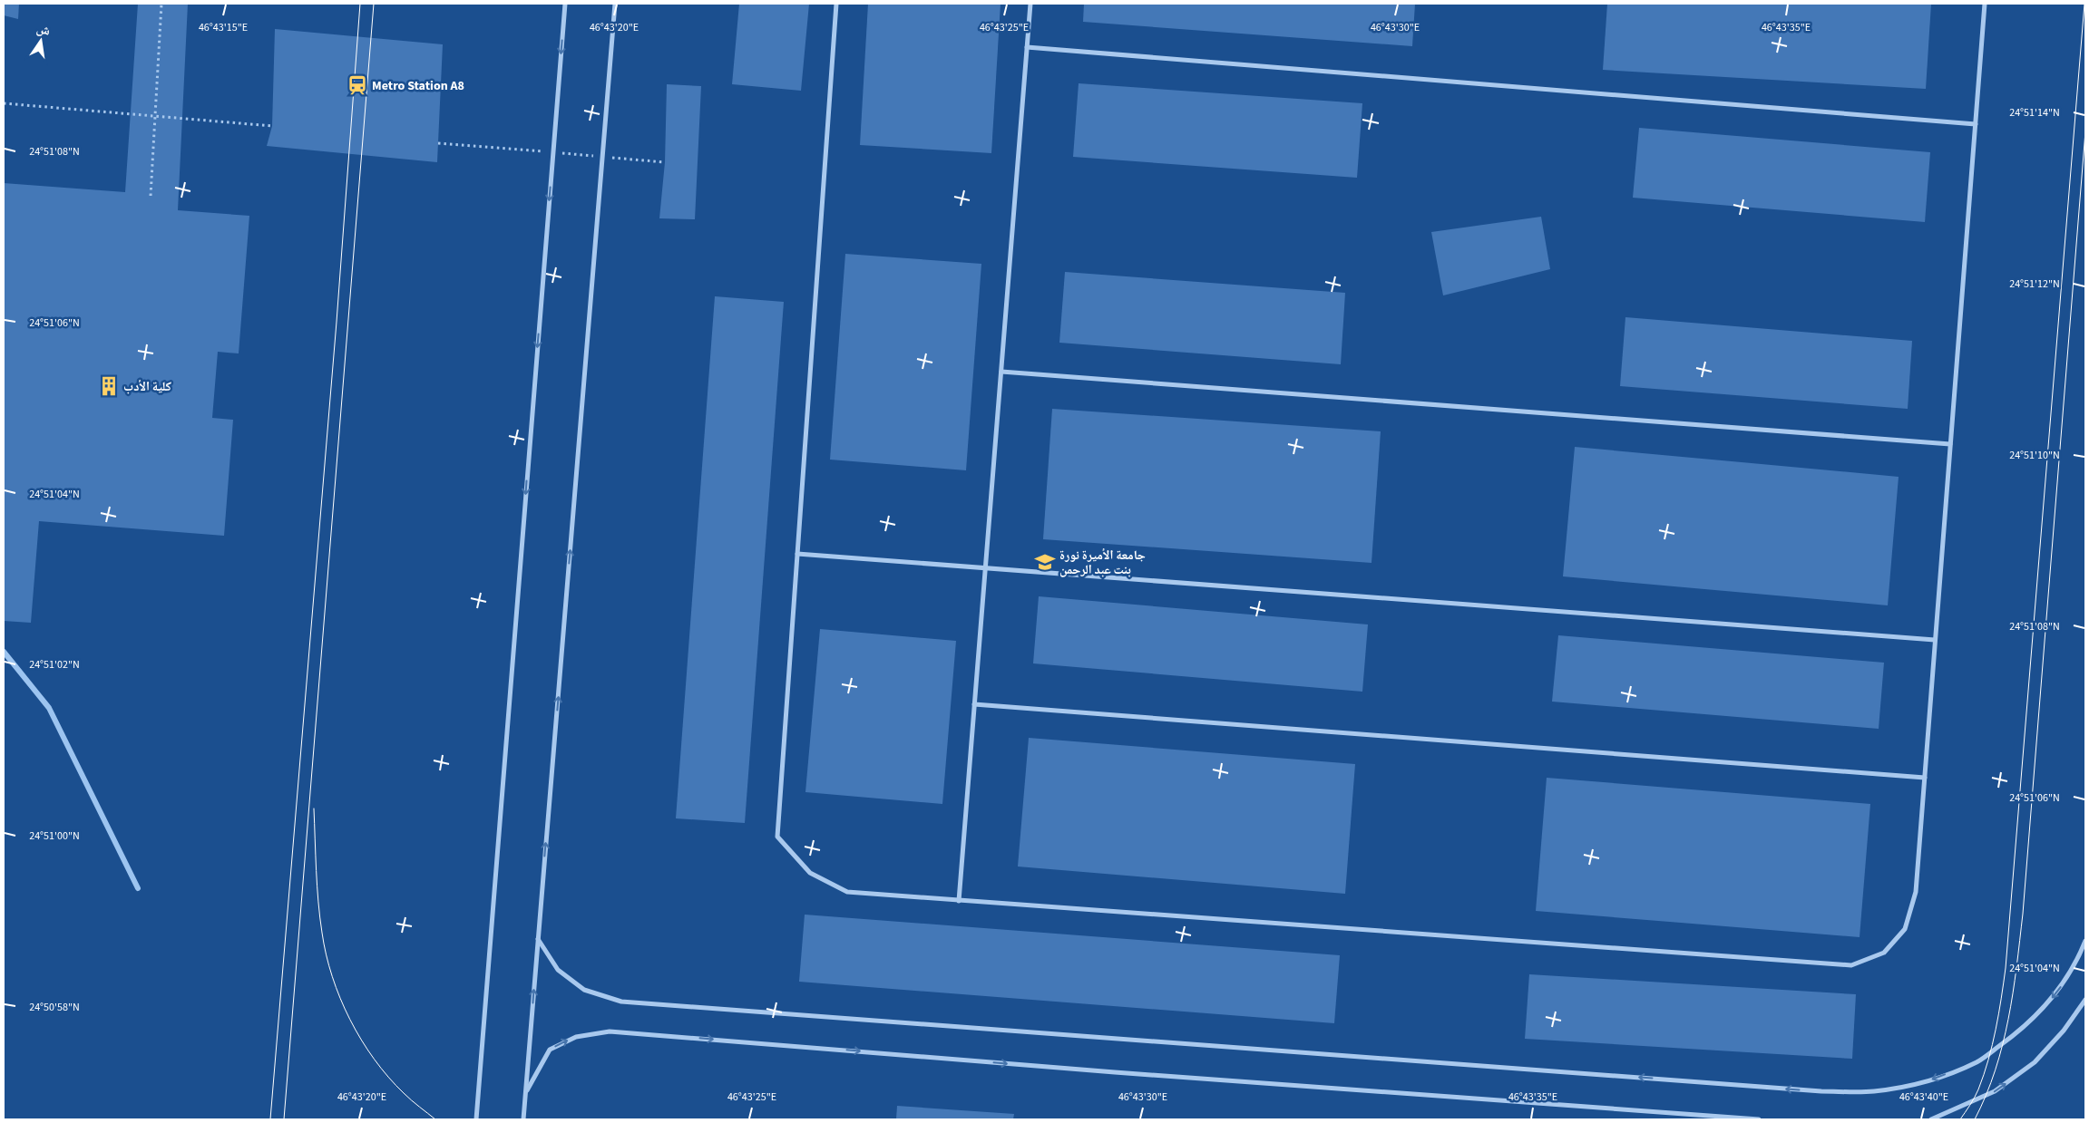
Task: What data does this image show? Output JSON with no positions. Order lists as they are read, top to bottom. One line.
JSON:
{"places":{"station":["Metro Station A8"],"building":["كلية الأدب"],"school or university":["جامعة الأميرة نورة بنت عبد الرحمن"]},"north":"top","coordinates":["46°43'15\"E","46°43'20\"E","46°43'25\"E","46°43'30\"E","46°43'35\"E","24°51'14\"N","24°51'08\"N","24°51'12\"N","24°51'06\"N","24°51'10\"N","24°51'04\"N","24°51'02\"N","24°51'00\"N","24°50'58\"N","46°43'40\"E"]}
